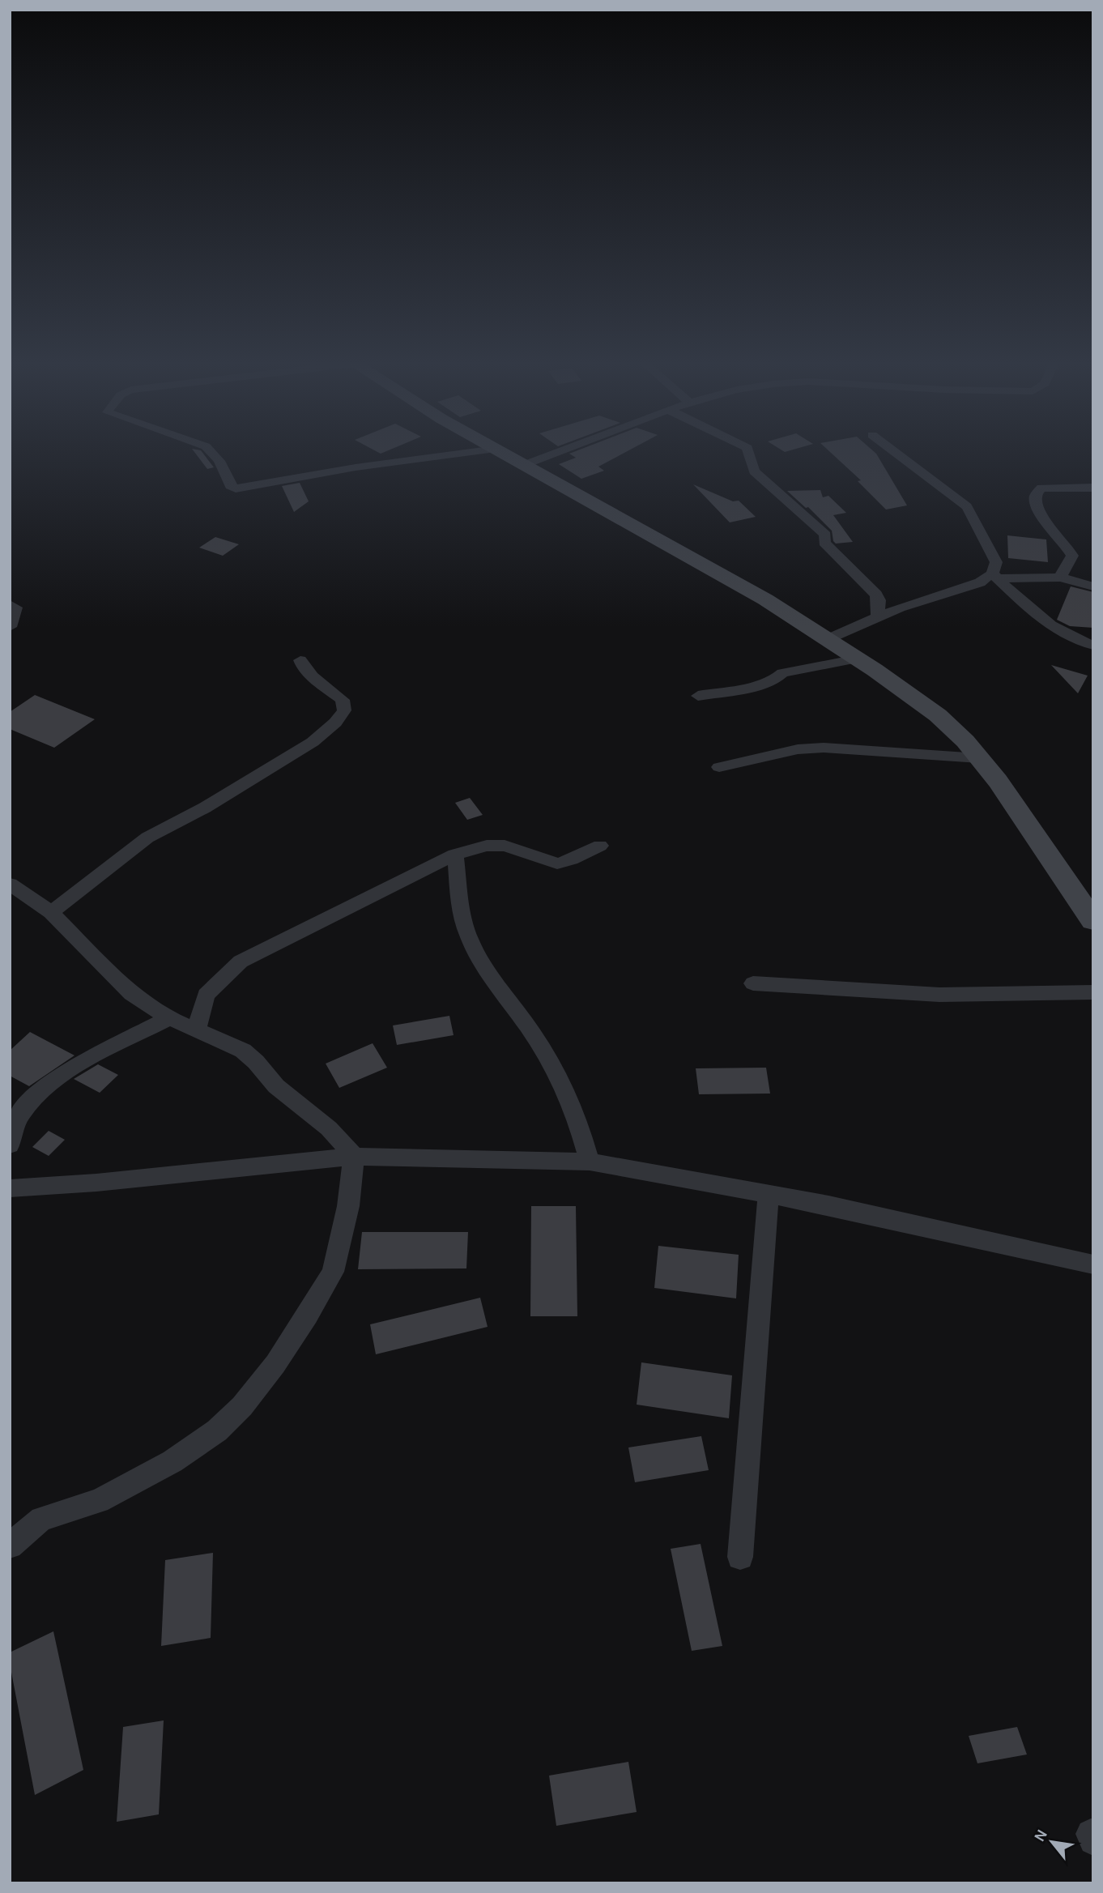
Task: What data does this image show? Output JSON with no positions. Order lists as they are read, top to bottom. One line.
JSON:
{"north":"top left"}
